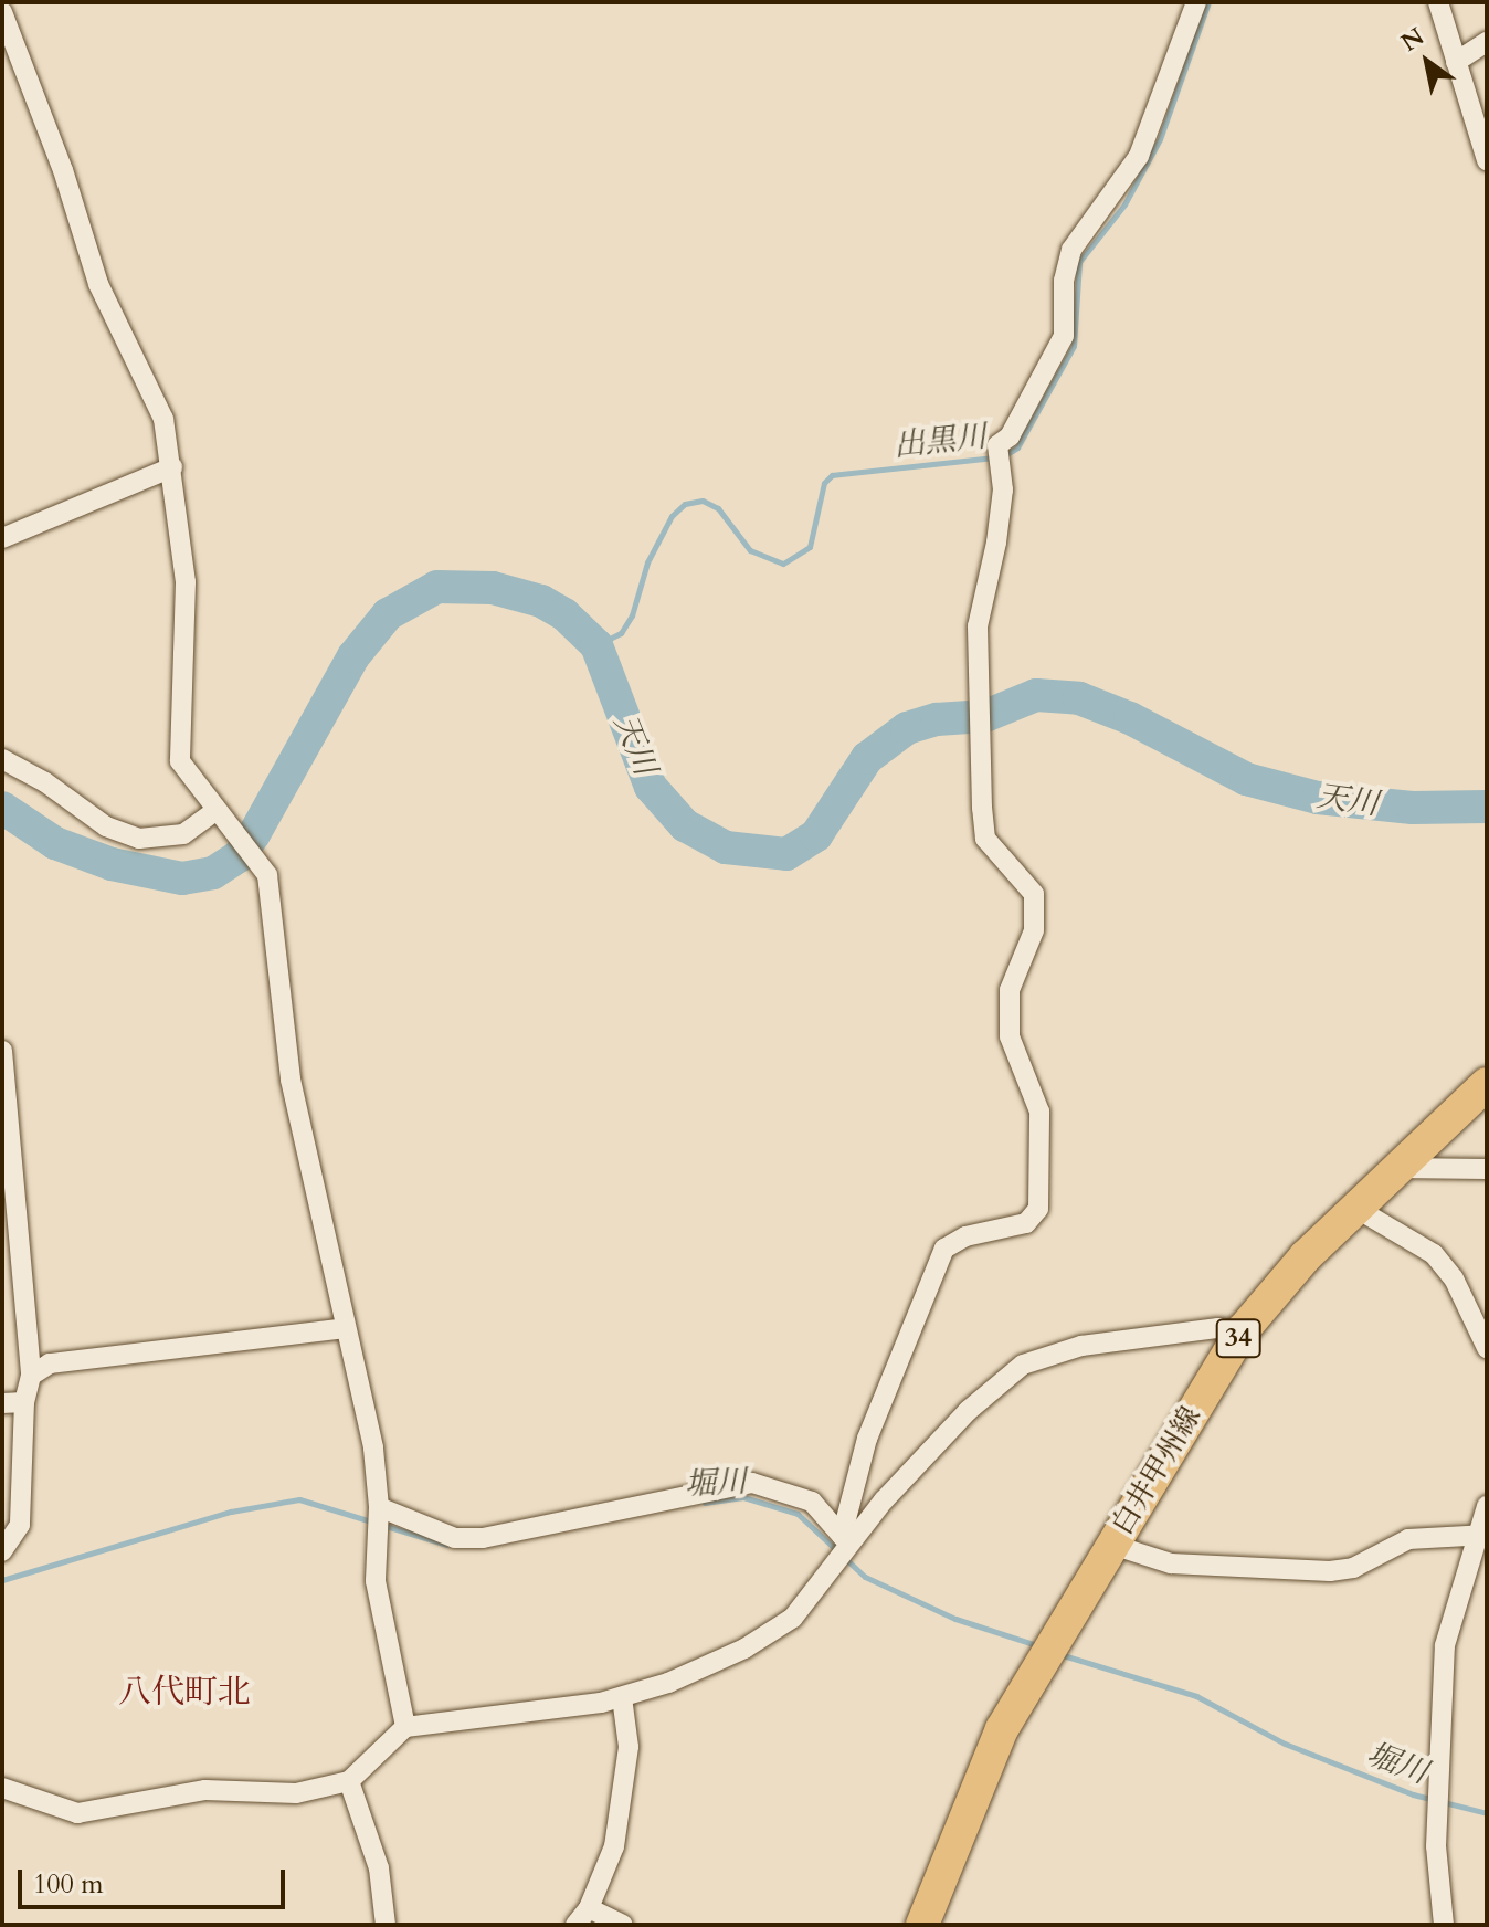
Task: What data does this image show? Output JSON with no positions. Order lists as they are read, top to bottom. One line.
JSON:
{"streets":{"main road":["34","白井甲州線"]},"districts":["八代町北"],"water":["出黒川","天川","堀川"],"scale_bar":"100 m","north":"top left"}
